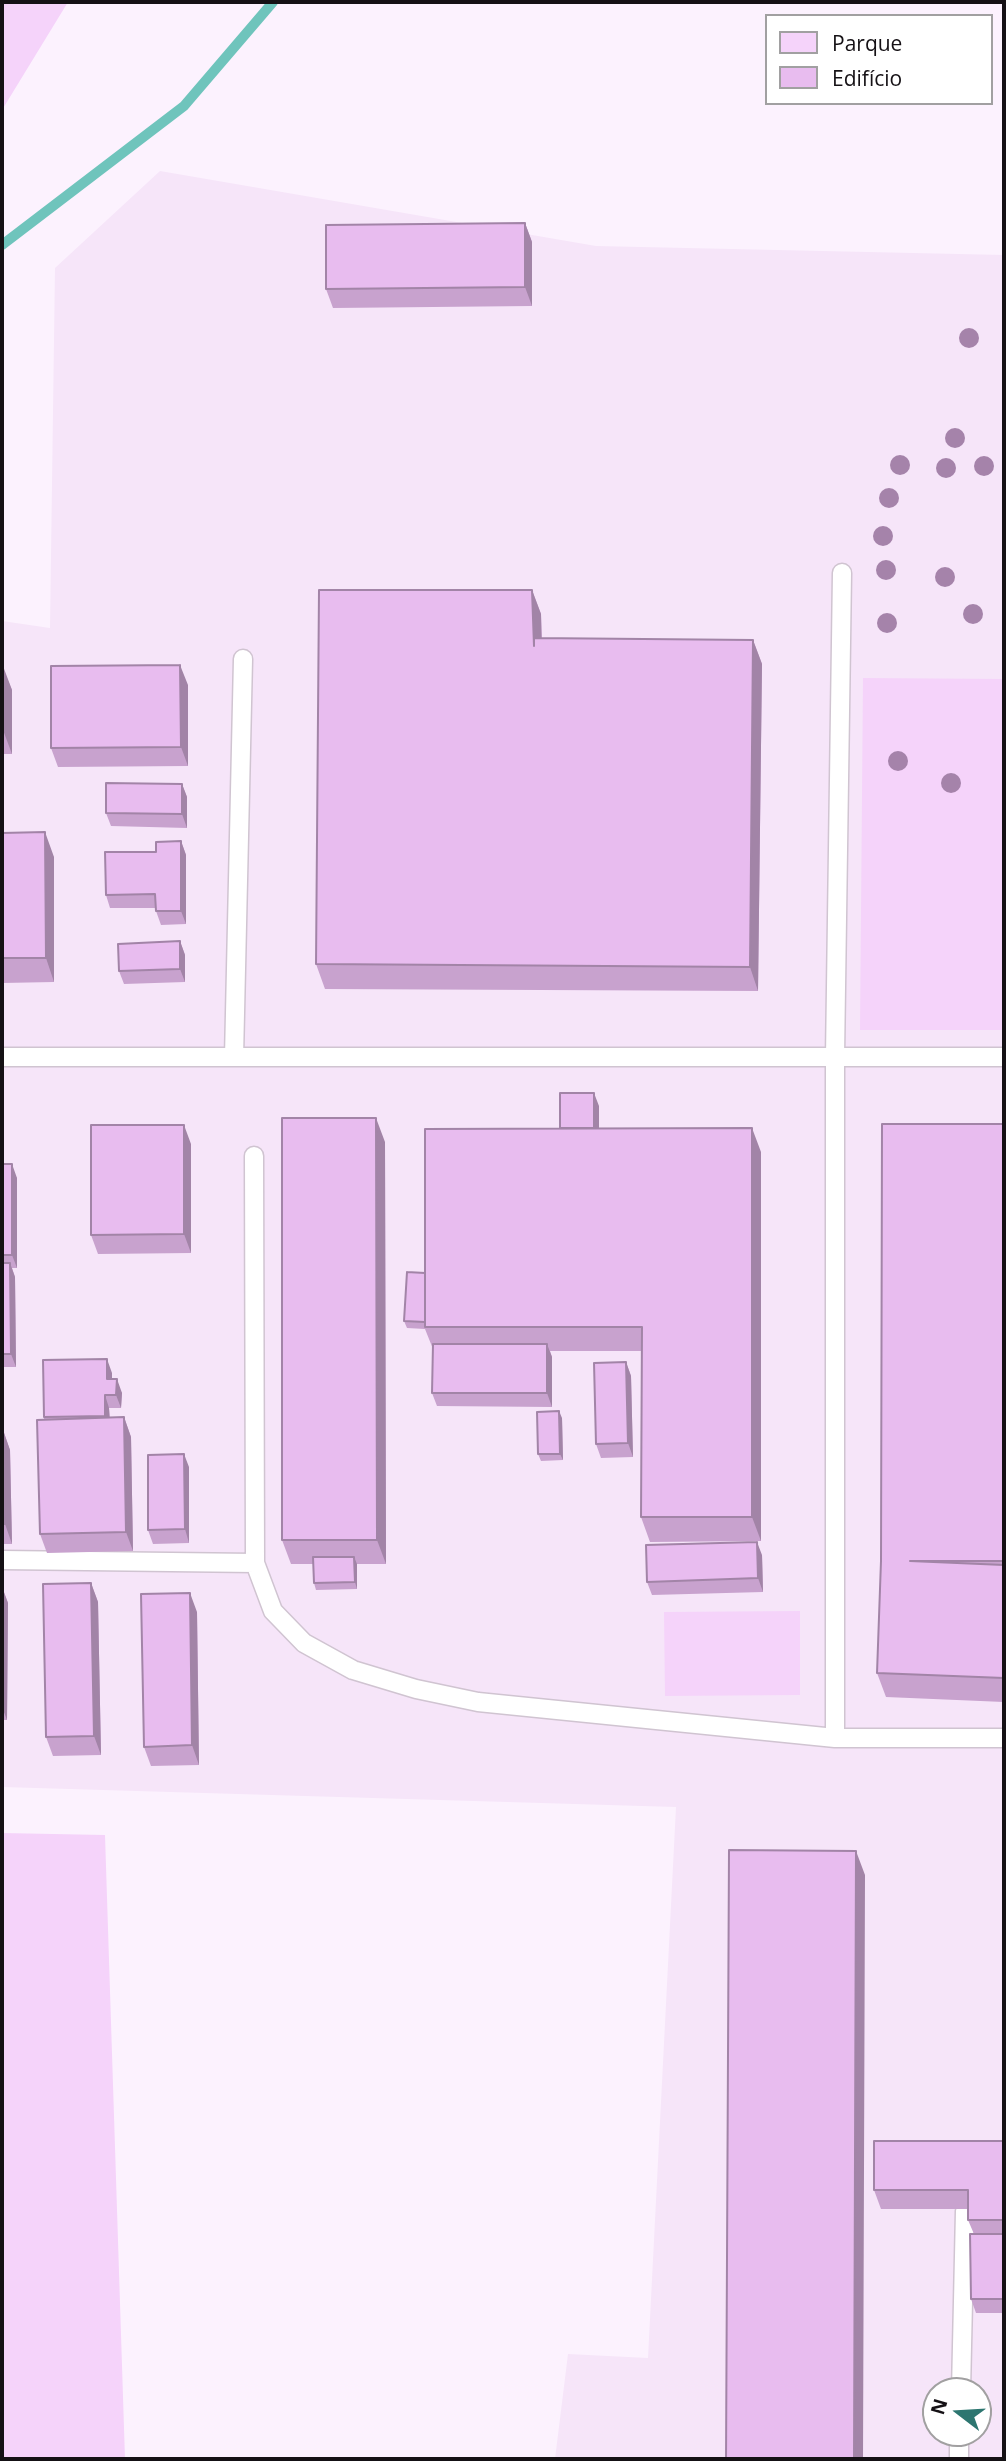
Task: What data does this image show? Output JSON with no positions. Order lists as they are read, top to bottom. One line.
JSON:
{"legend":["Parque","Edifício"],"north":"left"}
